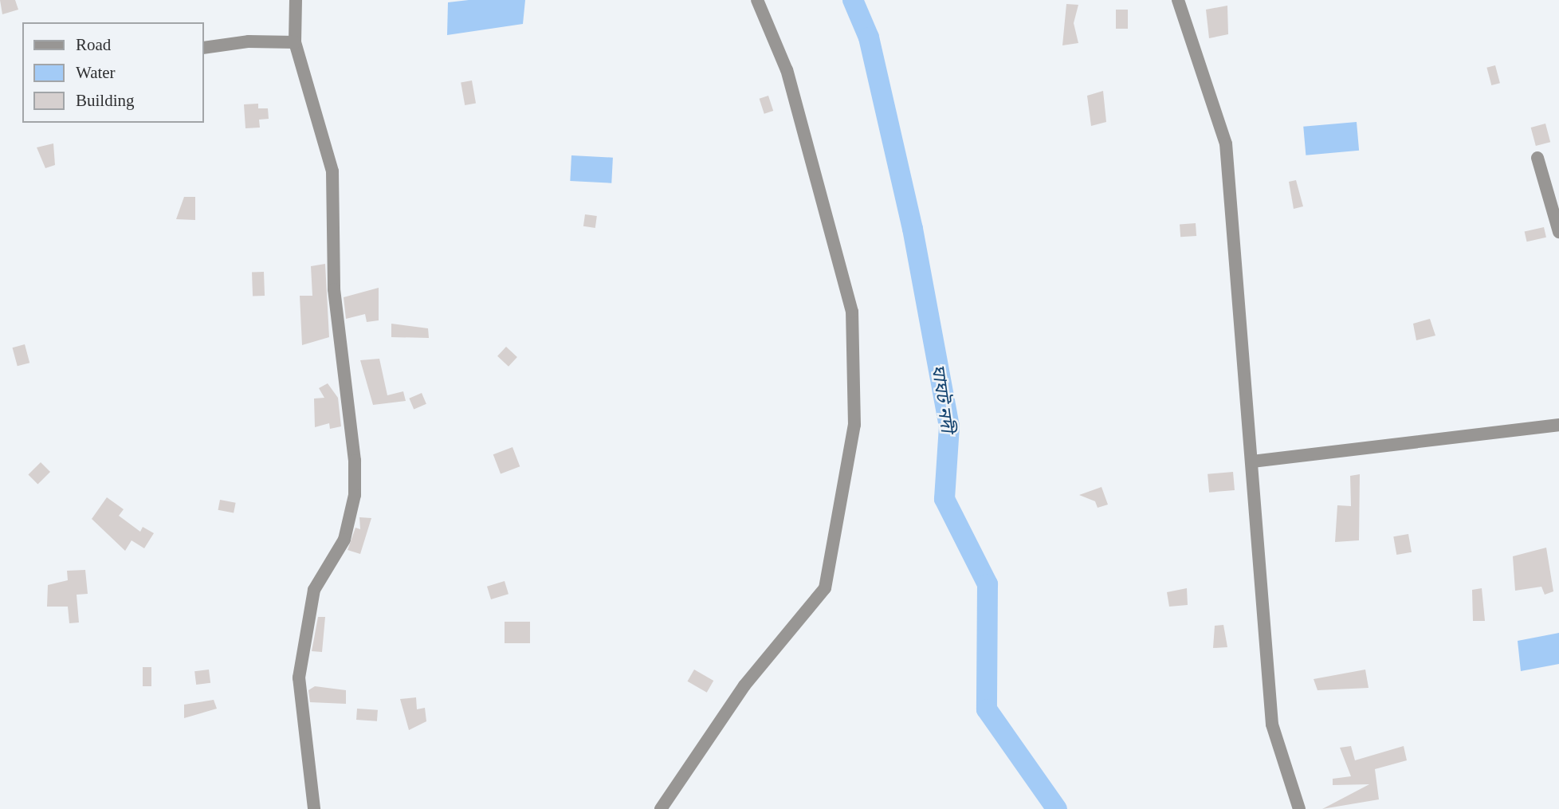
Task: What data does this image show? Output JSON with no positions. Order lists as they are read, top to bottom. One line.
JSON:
{"water":["ঘাঘট নদী"],"legend":["Road","Water","Building"]}
